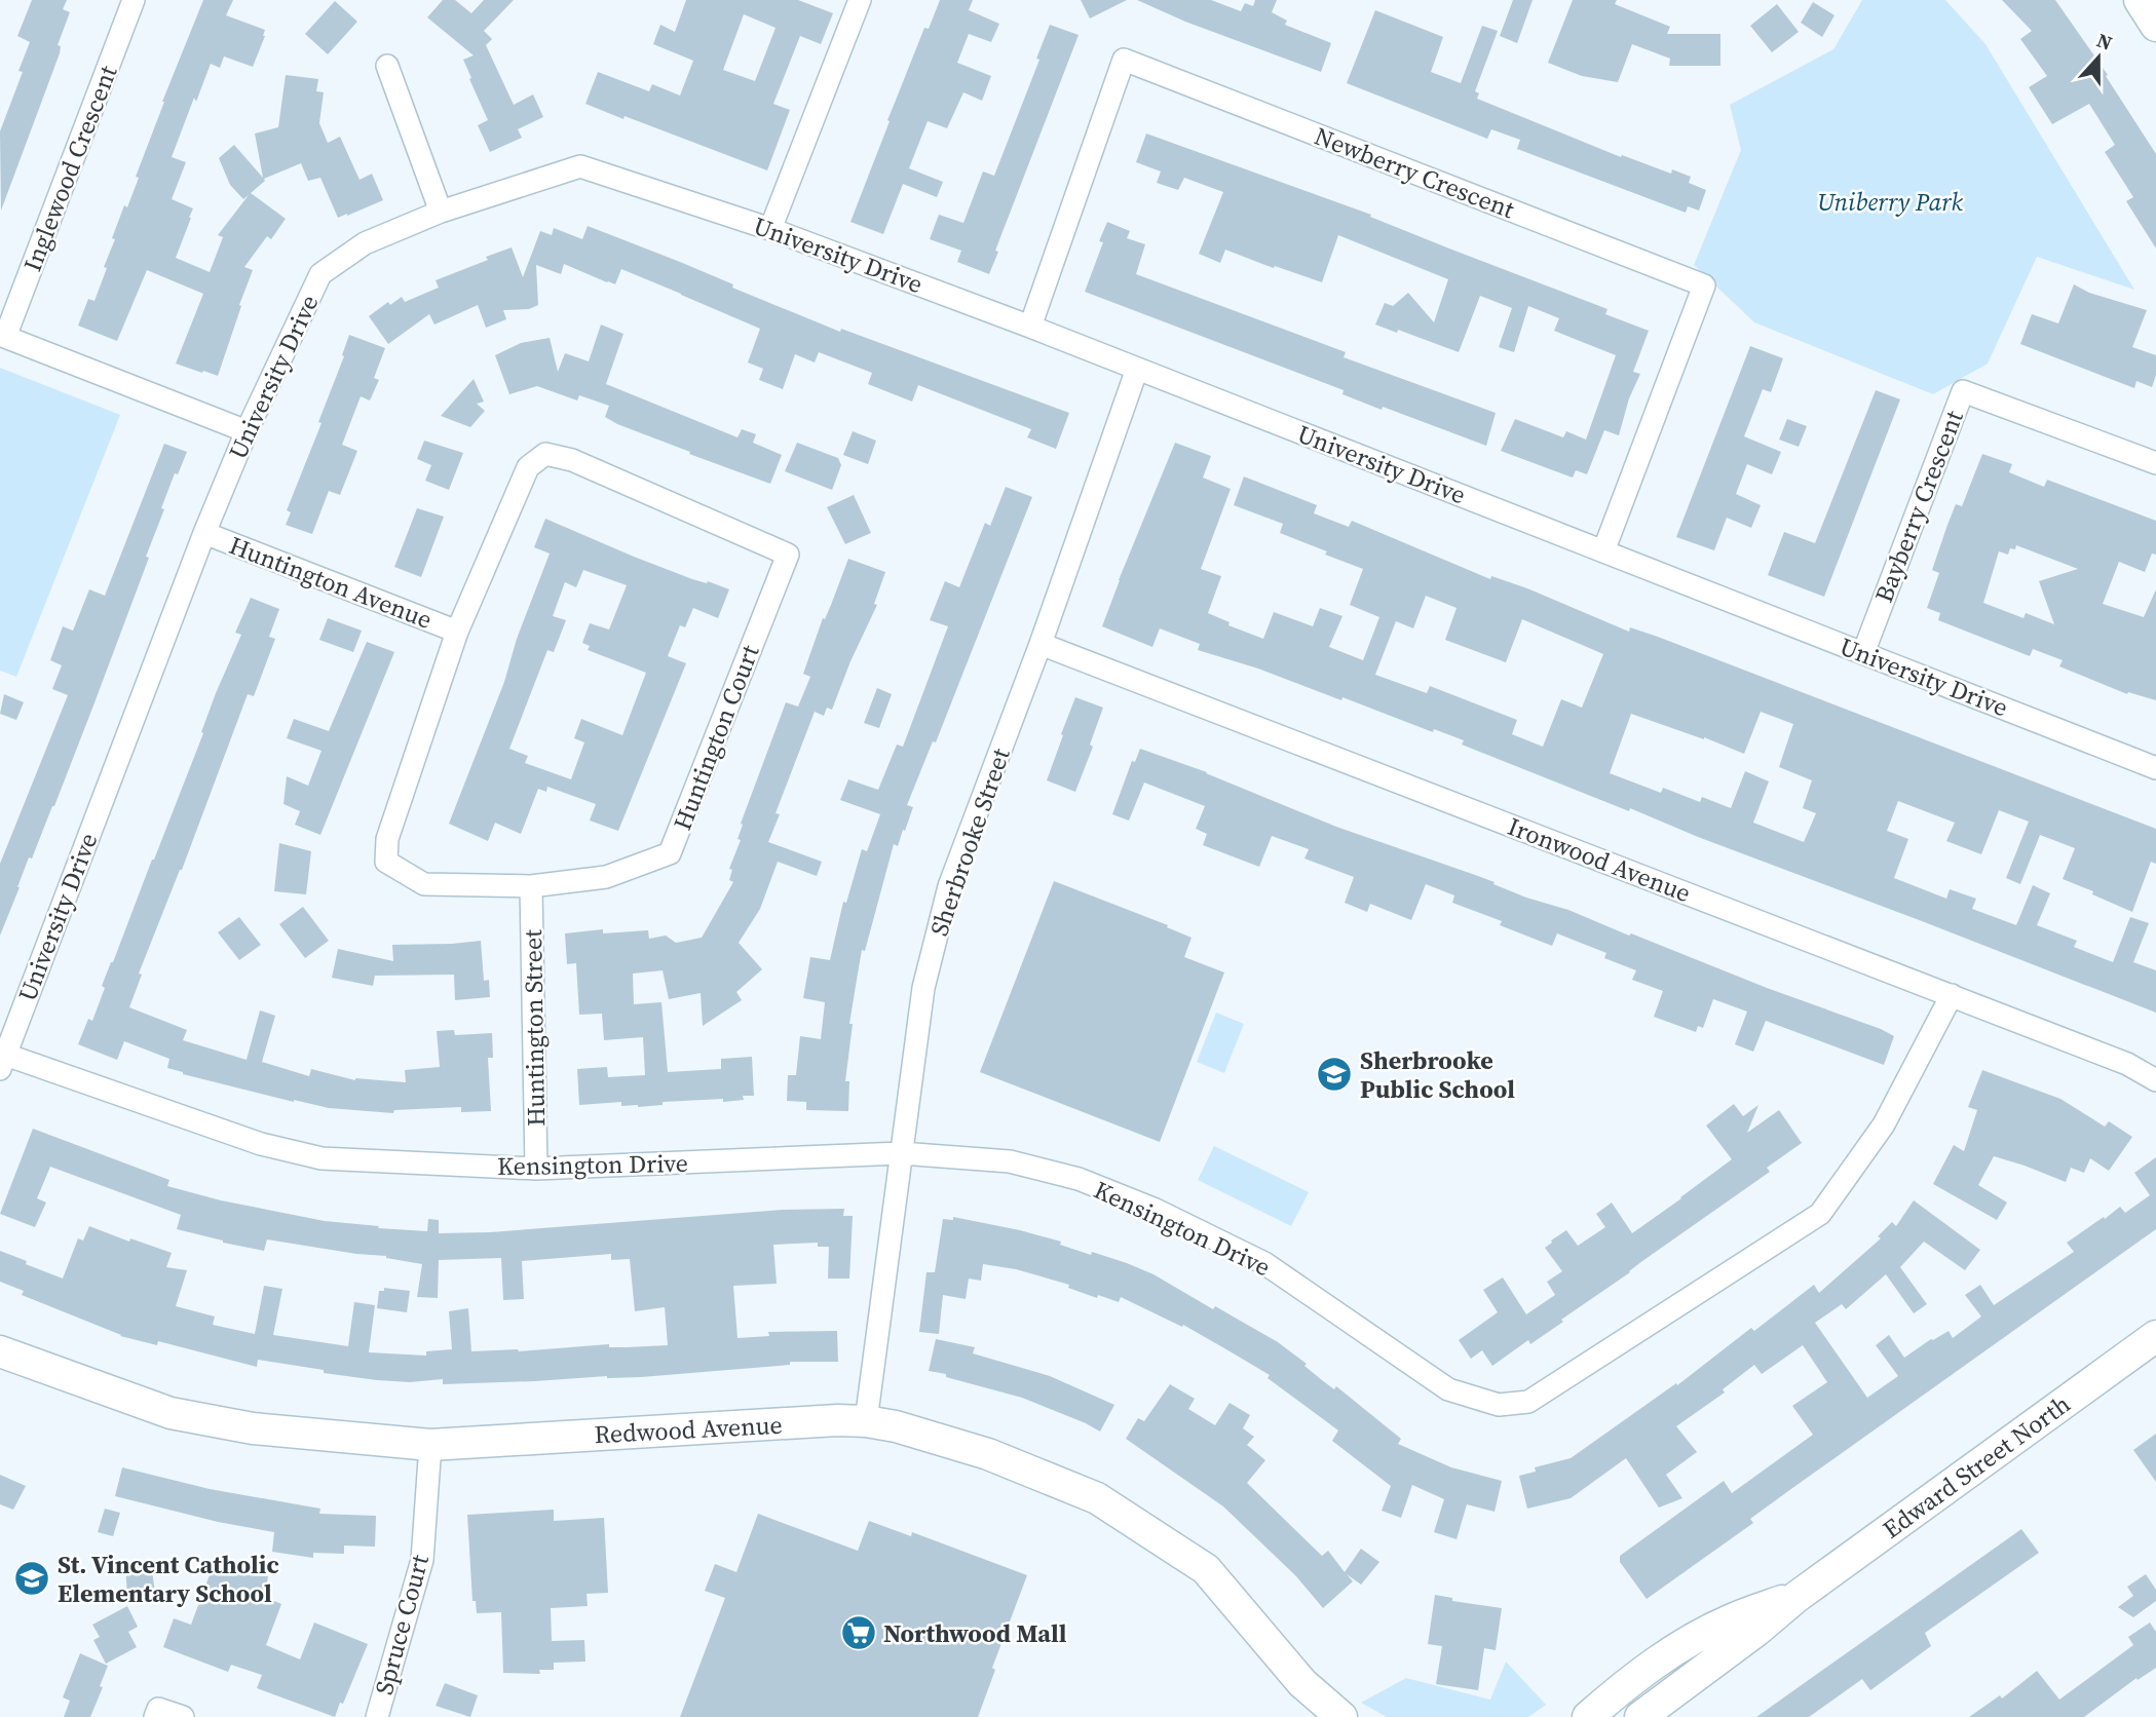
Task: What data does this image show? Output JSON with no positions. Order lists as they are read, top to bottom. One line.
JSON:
{"streets":{"street":["Inglewood Crescent","Newberry Crescent","University Drive","Bayberry Crescent","Huntington Avenue","Huntington Court","Sherbrooke Street","Ironwood Avenue","Huntington Street","Kensington Drive","Redwood Avenue","Edward Street North","Spruce Court"]},"crossings":[["Inglewood Crescent","University Drive"],["Newberry Crescent","University Drive"],["University Drive","Bayberry Crescent"],["University Drive","Huntington Avenue"],["University Drive","Sherbrooke Street"],["University Drive","Kensington Drive"],["Huntington Avenue","Huntington Court"],["Huntington Court","Huntington Street"],["Sherbrooke Street","Ironwood Avenue"],["Sherbrooke Street","Kensington Drive"],["Sherbrooke Street","Redwood Avenue"],["Ironwood Avenue","Kensington Drive"],["Huntington Street","Kensington Drive"],["Redwood Avenue","Spruce Court"]],"parks":["Uniberry Park"],"places":{"school or university":["Sherbrooke Public School","St. Vincent Catholic Elementary School"],"supermarket":["Northwood Mall"]},"north":"top"}
